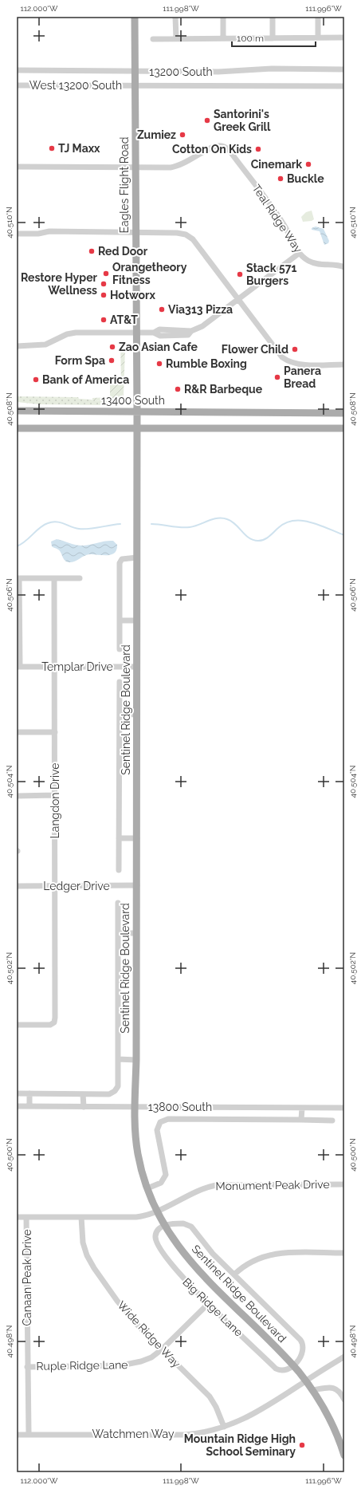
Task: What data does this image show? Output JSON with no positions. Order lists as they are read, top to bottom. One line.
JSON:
{"streets":{"main road":["Eagles Flight Road","13400 South","Sentinel Ridge Boulevard"],"street":["13200 South","West 13200 South","Teal Ridge Way","Templar Drive","Langdon Drive","Ledger Drive","13800 South","Monument Peak Drive","Canaan Peak Drive","Big Ridge Lane","Wide Ridge Way","Ruple Ridge Lane","Watchmen Way"]},"crossings":[["13200 South","West 13200 South"],["13200 South","Eagles Flight Road"],["West 13200 South","Eagles Flight Road"],["Eagles Flight Road","Teal Ridge Way"],["Eagles Flight Road","13400 South"],["Eagles Flight Road","Sentinel Ridge Boulevard"],["13400 South","Sentinel Ridge Boulevard"],["Templar Drive","Sentinel Ridge Boulevard"],["Templar Drive","Langdon Drive"],["Sentinel Ridge Boulevard","Ledger Drive"],["Sentinel Ridge Boulevard","13800 South"],["Sentinel Ridge Boulevard","Monument Peak Drive"],["Sentinel Ridge Boulevard","Big Ridge Lane"],["Sentinel Ridge Boulevard","Watchmen Way"],["Langdon Drive","Ledger Drive"],["Monument Peak Drive","Canaan Peak Drive"],["Monument Peak Drive","Wide Ridge Way"],["Canaan Peak Drive","Ruple Ridge Lane"],["Canaan Peak Drive","Watchmen Way"],["Big Ridge Lane","Ruple Ridge Lane"],["Wide Ridge Way","Ruple Ridge Lane"],["Wide Ridge Way","Watchmen Way"]],"places":["Santorini's Greek Grill","Zumiez","TJ Maxx","Cotton On Kids","Cinemark","Buckle","Red Door","Orangetheory Fitness","Stack 571 Burgers","Restore Hyper Wellness","Hotworx","Via313 Pizza","AT&T","Zao Asian Cafe","Flower Child","Form Spa","Rumble Boxing","Panera Bread","Bank of America","R&R Barbeque","Mountain Ridge High School Seminary"],"scale_bar":"100 m","coordinates":["112.000°W","111.998°W","111.996°W","40.510°N","40.508°N","40.506°N","40.504°N","40.502°N","40.500°N","40.498°N"]}
